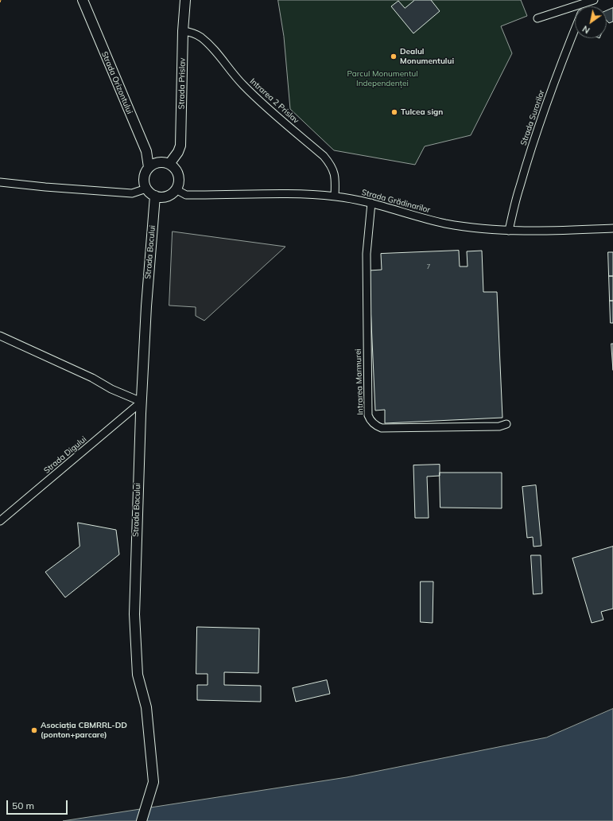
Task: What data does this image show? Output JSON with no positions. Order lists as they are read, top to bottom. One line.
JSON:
{"streets":{"street":["Strada Orizontului","Strada Prislav","Intrarea 2 Prislav","Strada Surorilor","Strada Grădinarilor","Strada Bacului","Intrarea Marmurei","Strada Digului"]},"crossings":[["Strada Orizontului","Strada Prislav"],["Strada Orizontului","Strada Grădinarilor"],["Strada Orizontului","Strada Bacului"],["Strada Prislav","Intrarea 2 Prislav"],["Strada Prislav","Strada Grădinarilor"],["Strada Prislav","Strada Bacului"],["Intrarea 2 Prislav","Strada Grădinarilor"],["Strada Surorilor","Strada Grădinarilor"],["Strada Grădinarilor","Strada Bacului"],["Strada Grădinarilor","Intrarea Marmurei"],["Strada Bacului","Strada Digului"]],"parks":["Parcul Monumentul Independenței"],"places":["Dealul Monumentului","Tulcea sign","Asociația CBMRRL-DD (ponton+parcare)"],"house_numbers":["7"],"scale_bar":"50 m","north":"bottom left"}
